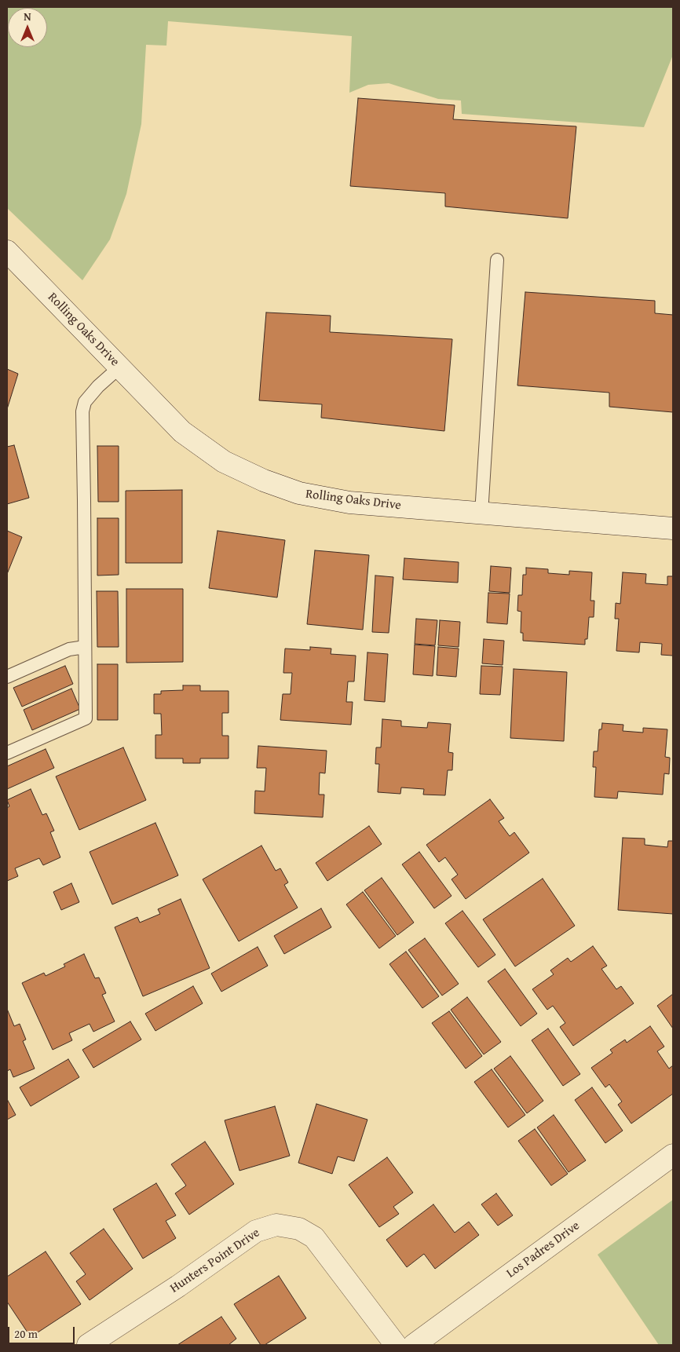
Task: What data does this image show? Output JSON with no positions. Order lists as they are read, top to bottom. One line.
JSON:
{"streets":{"street":["Rolling Oaks Drive","Los Padres Drive","Hunters Point Drive"]},"scale_bar":"20 m","north":"top"}
